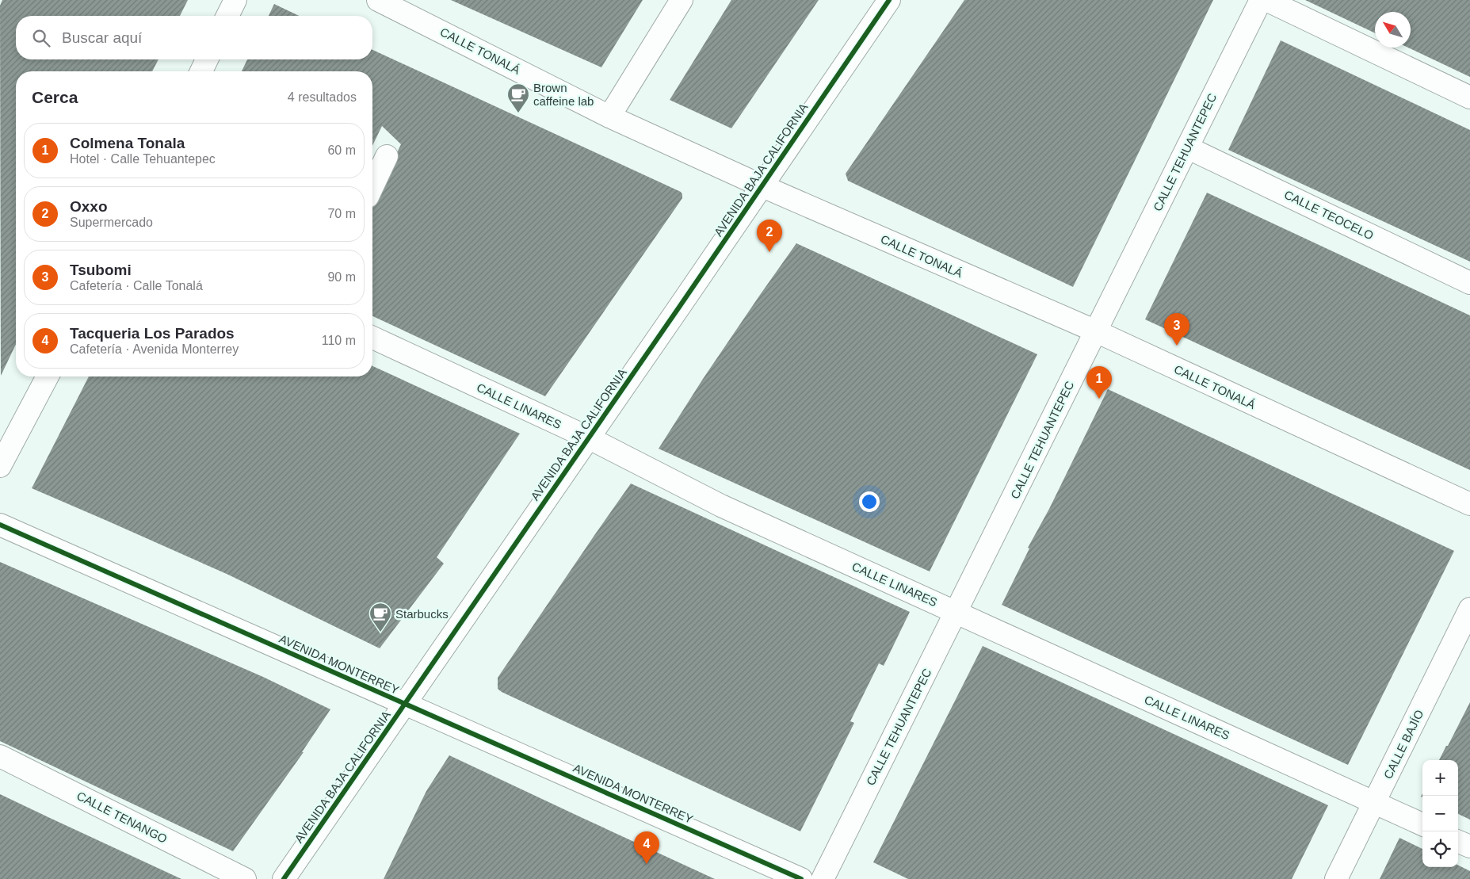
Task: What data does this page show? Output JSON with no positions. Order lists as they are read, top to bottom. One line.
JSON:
{"streets":{"street":["CALLE TONALÁ","CALLE TEHUANTEPEC","AVENIDA BAJA CALIFORNIA","CALLE TEOCELO","CALLE LINARES","AVENIDA MONTERREY","CALLE BAJÍO","CALLE TENANGO"]},"crossings":[["CALLE TONALÁ","CALLE TEHUANTEPEC"],["CALLE TONALÁ","AVENIDA BAJA CALIFORNIA"],["CALLE TEHUANTEPEC","CALLE TEOCELO"],["CALLE TEHUANTEPEC","CALLE LINARES"],["AVENIDA BAJA CALIFORNIA","CALLE LINARES"],["AVENIDA BAJA CALIFORNIA","AVENIDA MONTERREY"],["CALLE LINARES","CALLE BAJÍO"]],"places":{"cafe":["Brown caffeine lab","Starbucks"]},"north":"top left","page":{"search":"Buscar aquí","heading":["Cerca","4 resultados"],"list":[{"mark":"1","name":"Colmena Tonala","note":"Hotel · Calle Tehuantepec","value":"60 m"},{"mark":"2","name":"Oxxo","note":"Supermercado","value":"70 m"},{"mark":"3","name":"Tsubomi","note":"Cafetería · Calle Tonalá","value":"90 m"},{"mark":"4","name":"Tacqueria Los Parados","note":"Cafetería · Avenida Monterrey","value":"110 m"}],"pins":["2","3","1","4"],"map_buttons":["+","−"]}}
